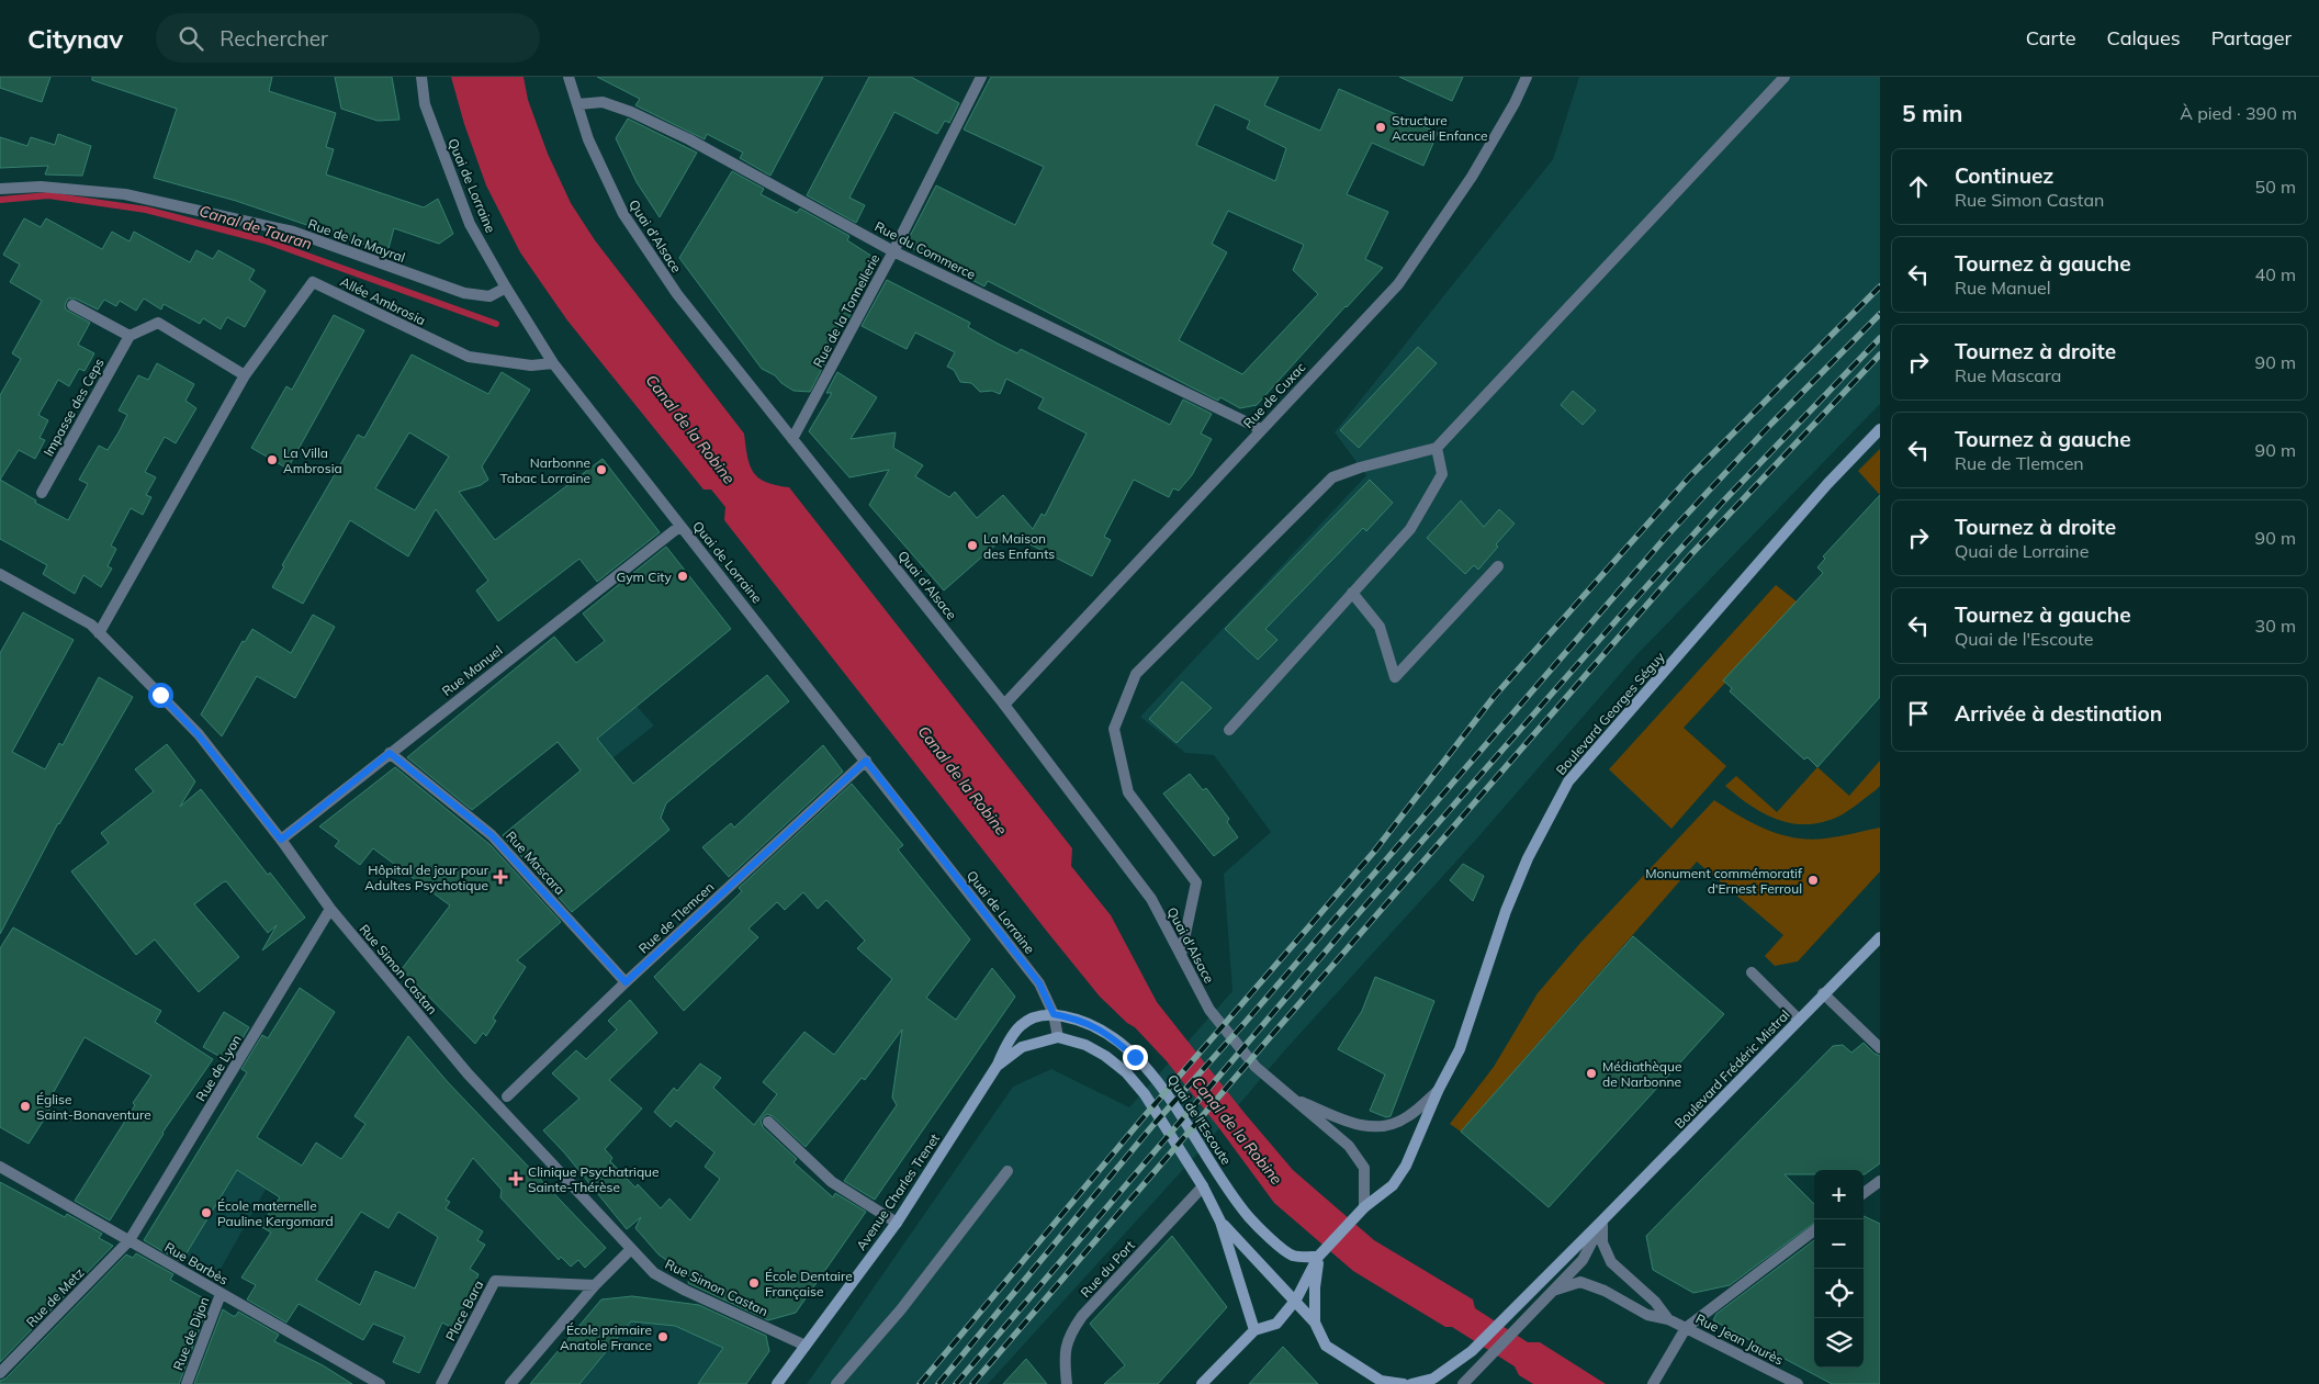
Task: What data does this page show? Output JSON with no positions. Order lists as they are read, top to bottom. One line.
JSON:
{"streets":{"main road":["Boulevard Georges Séguy","Boulevard Frédéric Mistral","Quai de l'Escoute","Avenue Charles Trenet"],"street":["Quai de Lorraine","Quai d'Alsace","Rue de la Mayral","Rue du Commerce","Allée Ambrosia","Rue de la Tonnellerie","Rue de Cuxac","Impasse des Ceps","Rue Manuel","Rue Mascara","Rue de Tlemcen","Rue Simon Castan","Rue de Lyon","Rue Barbès","Rue du Port","Rue de Metz","Place Bara","Rue de Dijon","Rue Jean Jaurès"]},"crossings":[["Quai de Lorraine","Rue de la Mayral"],["Quai de Lorraine","Allée Ambrosia"],["Quai de Lorraine","Rue Manuel"],["Quai de Lorraine","Rue de Tlemcen"],["Quai de Lorraine","Quai de l'Escoute"],["Quai d'Alsace","Rue du Commerce"],["Quai d'Alsace","Rue de la Tonnellerie"],["Quai d'Alsace","Rue de Cuxac"],["Quai d'Alsace","Boulevard Georges Séguy"],["Rue du Commerce","Rue de la Tonnellerie"],["Rue du Commerce","Rue de Cuxac"],["Allée Ambrosia","Rue Simon Castan"],["Rue Manuel","Rue Mascara"],["Rue Manuel","Rue Simon Castan"],["Boulevard Georges Séguy","Quai de l'Escoute"],["Rue Mascara","Rue de Tlemcen"],["Rue Simon Castan","Rue de Lyon"],["Rue Simon Castan","Avenue Charles Trenet"],["Rue de Lyon","Rue Barbès"],["Rue de Lyon","Rue de Metz"],["Boulevard Frédéric Mistral","Rue Jean Jaurès"],["Rue Barbès","Rue de Metz"],["Rue Barbès","Rue de Dijon"]],"water":["Canal de Tauran","Canal de la Robine"],"places":{"other":["Structure Accueil Enfance","La Villa Ambrosia","Narbonne Tabac Lorraine","La Maison des Enfants","Gym City","Monument commémoratif d'Ernest Ferroul","Médiathèque de Narbonne","Église Saint-Bonaventure","École maternelle Pauline Kergomard","École Dentaire Française","École primaire Anatole France"],"health":["Hôpital de jour pour Adultes Psychotique","Clinique Psychatrique Sainte-Thérèse"]},"page":{"header":"Citynav","search":"Rechercher","nav":["Carte","Calques","Partager"],"heading":["5 min","À pied · 390 m"],"list":[["Continuez","Rue Simon Castan","50 m"],["Tournez à gauche","Rue Manuel","40 m"],["Tournez à droite","Rue Mascara","90 m"],["Tournez à gauche","Rue de Tlemcen","90 m"],["Tournez à droite","Quai de Lorraine","90 m"],["Tournez à gauche","Quai de l'Escoute","30 m"],"Arrivée à destination"],"map_buttons":["+","−"]}}
